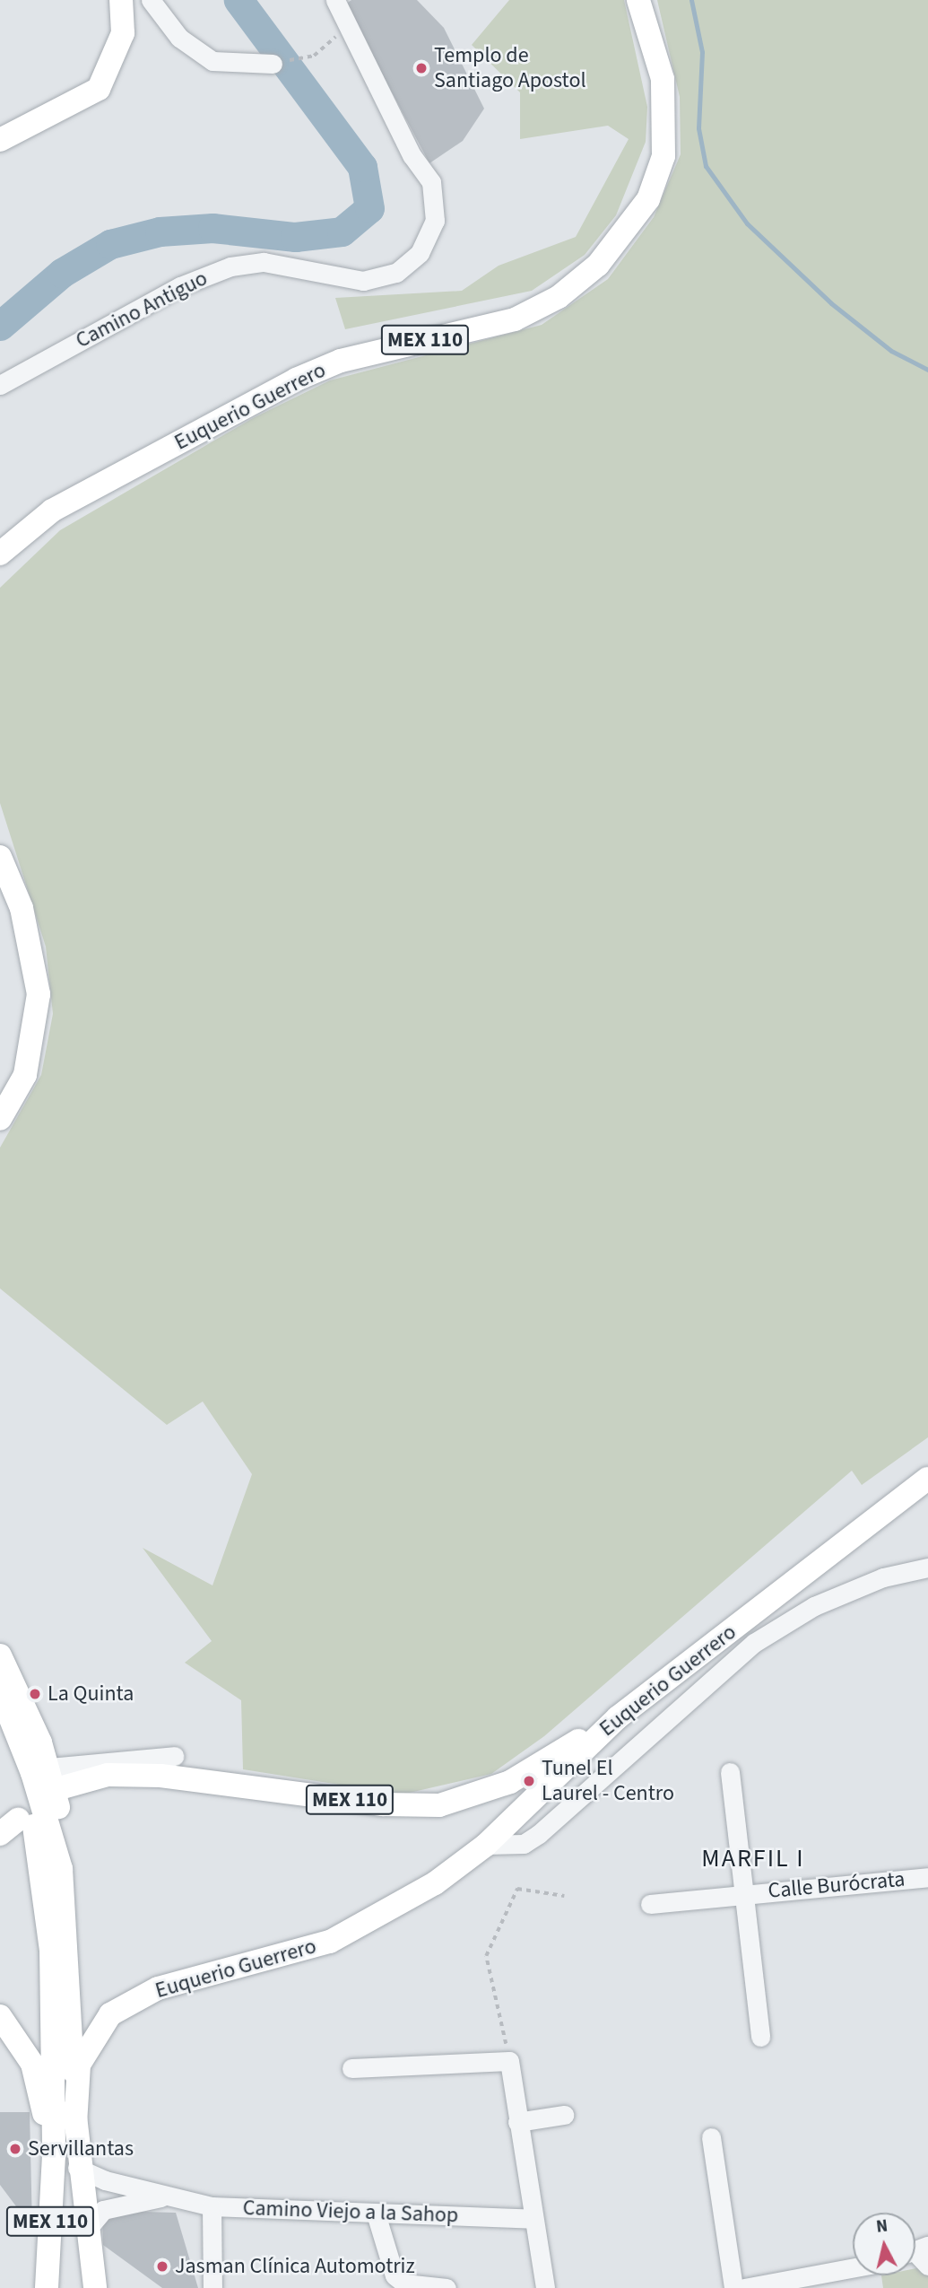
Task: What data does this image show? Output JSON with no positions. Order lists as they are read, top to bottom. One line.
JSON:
{"streets":{"main road":["MEX 110","Euquerio Guerrero"],"street":["Camino Antiguo","Calle Burócrata","Camino Viejo a la Sahop"]},"crossings":[["MEX 110","Euquerio Guerrero"],["MEX 110","Camino Viejo a la Sahop"]],"districts":["MARFIL I"],"places":["Templo de Santiago Apostol","La Quinta","Tunel El Laurel - Centro","Servillantas","Jasman Clínica Automotriz"],"north":"top"}
